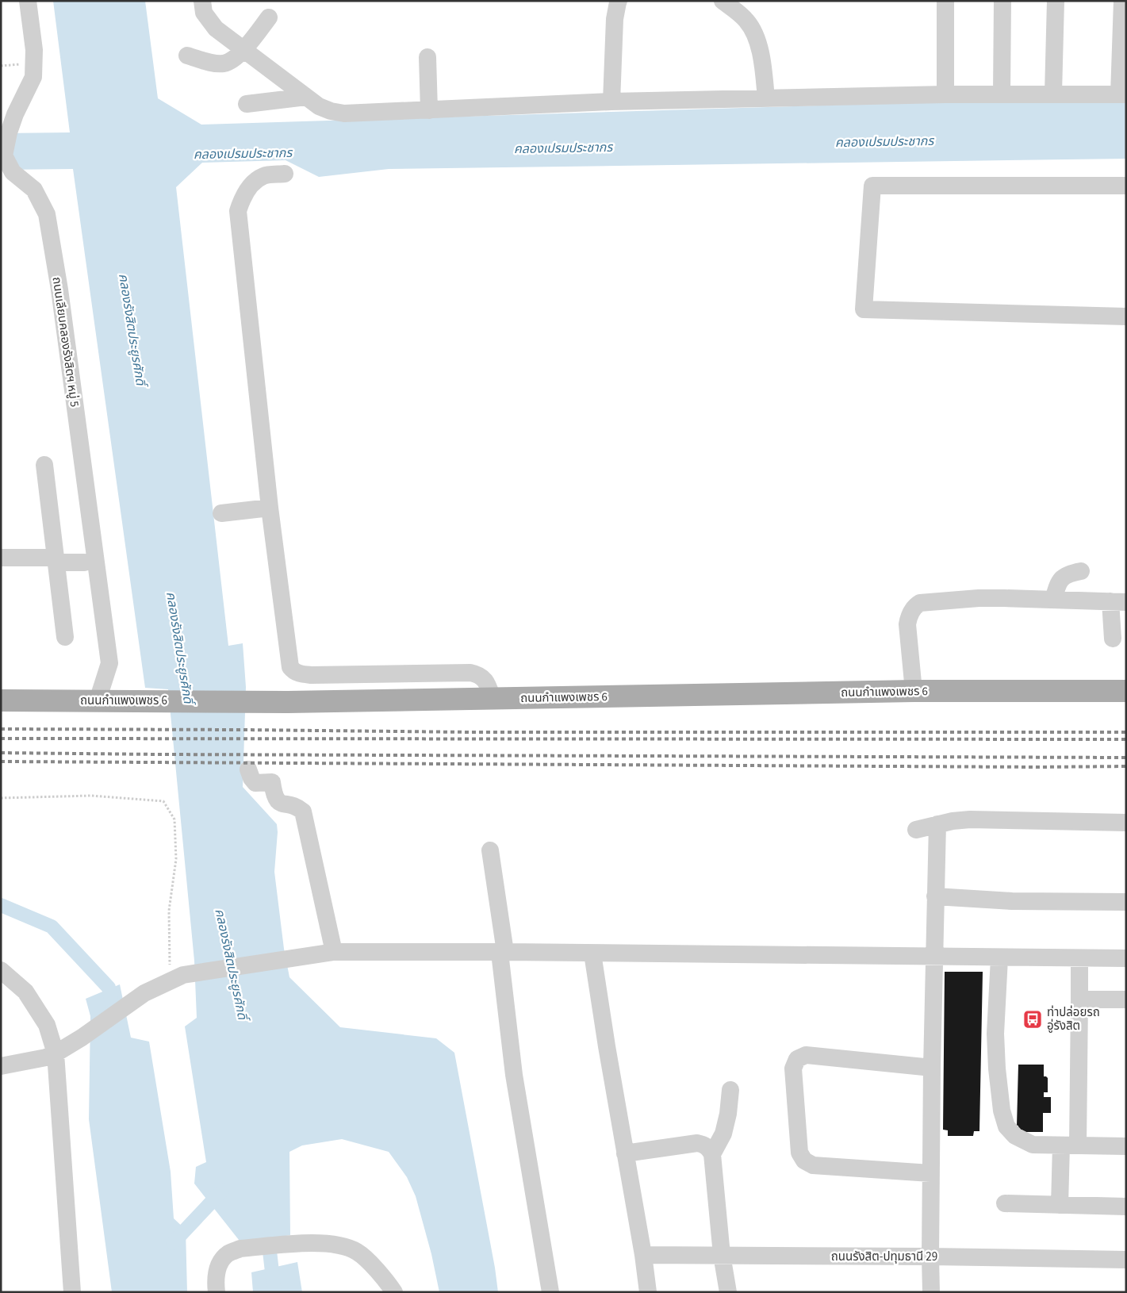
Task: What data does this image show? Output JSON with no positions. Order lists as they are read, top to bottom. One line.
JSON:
{"streets":{"main road":["ถนนกำแพงเพชร 6"],"street":["ถนนเลียบคลองรังสิตฯ หมู่ 5","ถนนรังสิต-ปทุมธานี 29"]},"crossings":[["ถนนเลียบคลองรังสิตฯ หมู่ 5","ถนนกำแพงเพชร 6"]],"water":["คลองเปรมประชากร","คลองรังสิตประยูรศักดิ์"],"places":{"bus stop":["ท่าปล่อยรถ อู่รังสิต"]}}
